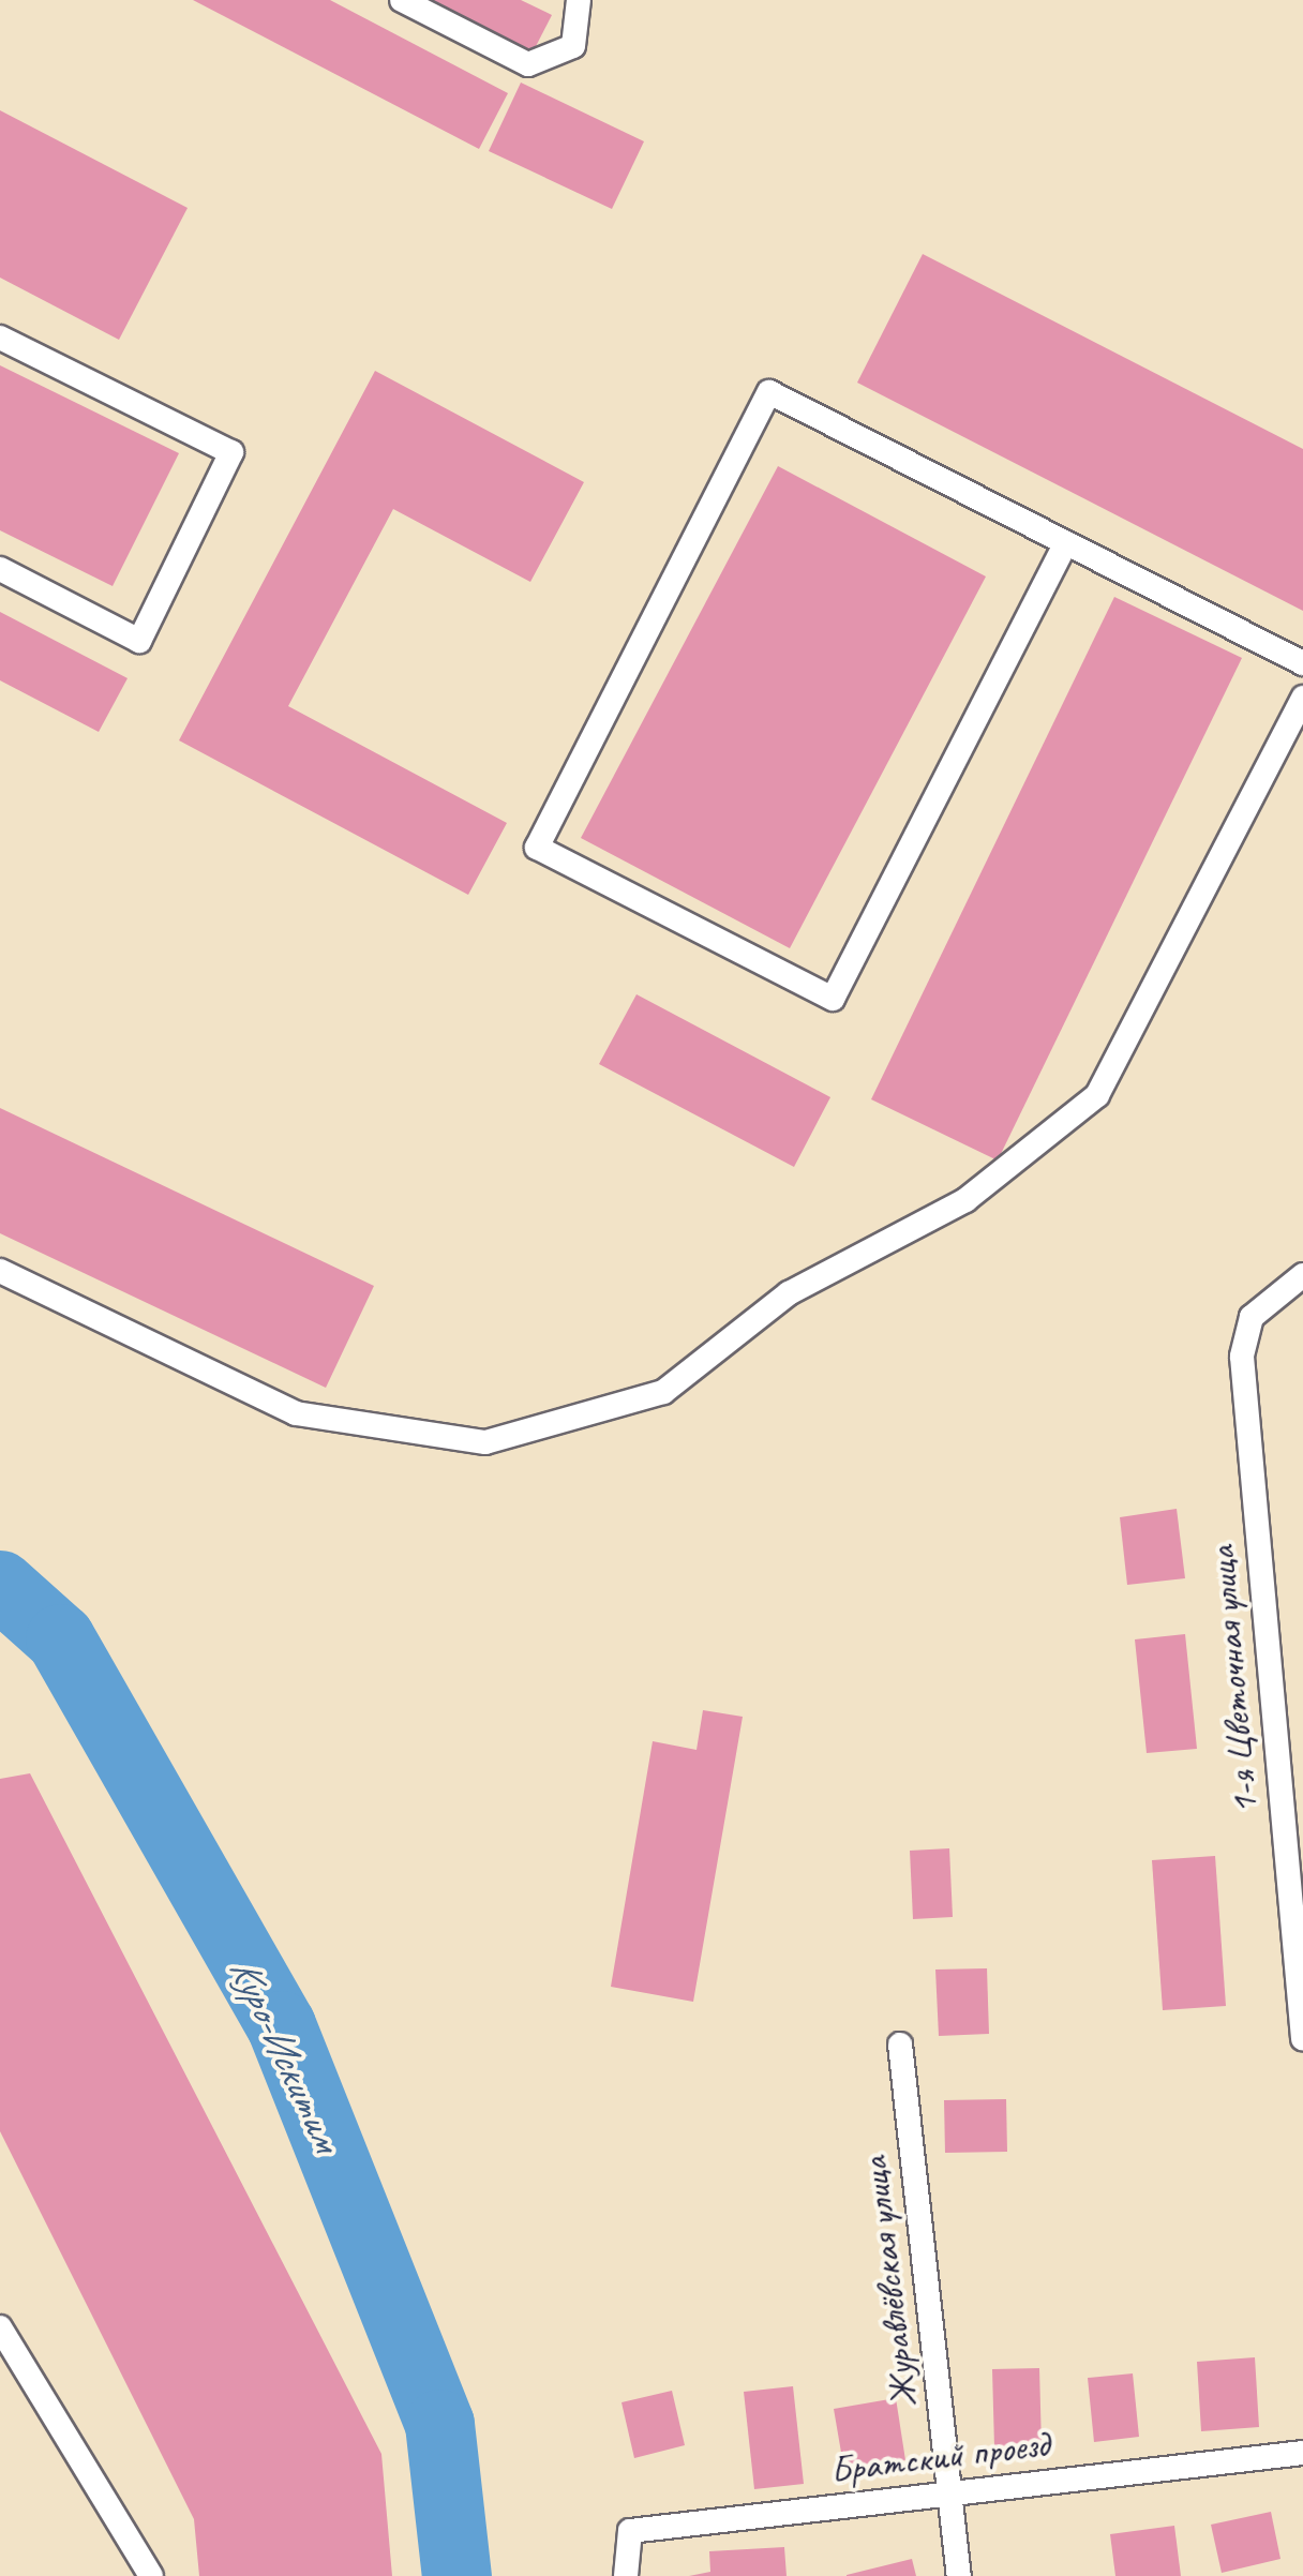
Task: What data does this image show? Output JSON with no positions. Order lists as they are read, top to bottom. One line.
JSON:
{"streets":{"lane":["1-я Цветочная улица","Журавлёвская улица","Братский проезд"]},"crossings":[["Журавлёвская улица","Братский проезд"]],"water":["Куро-Искитим"]}
